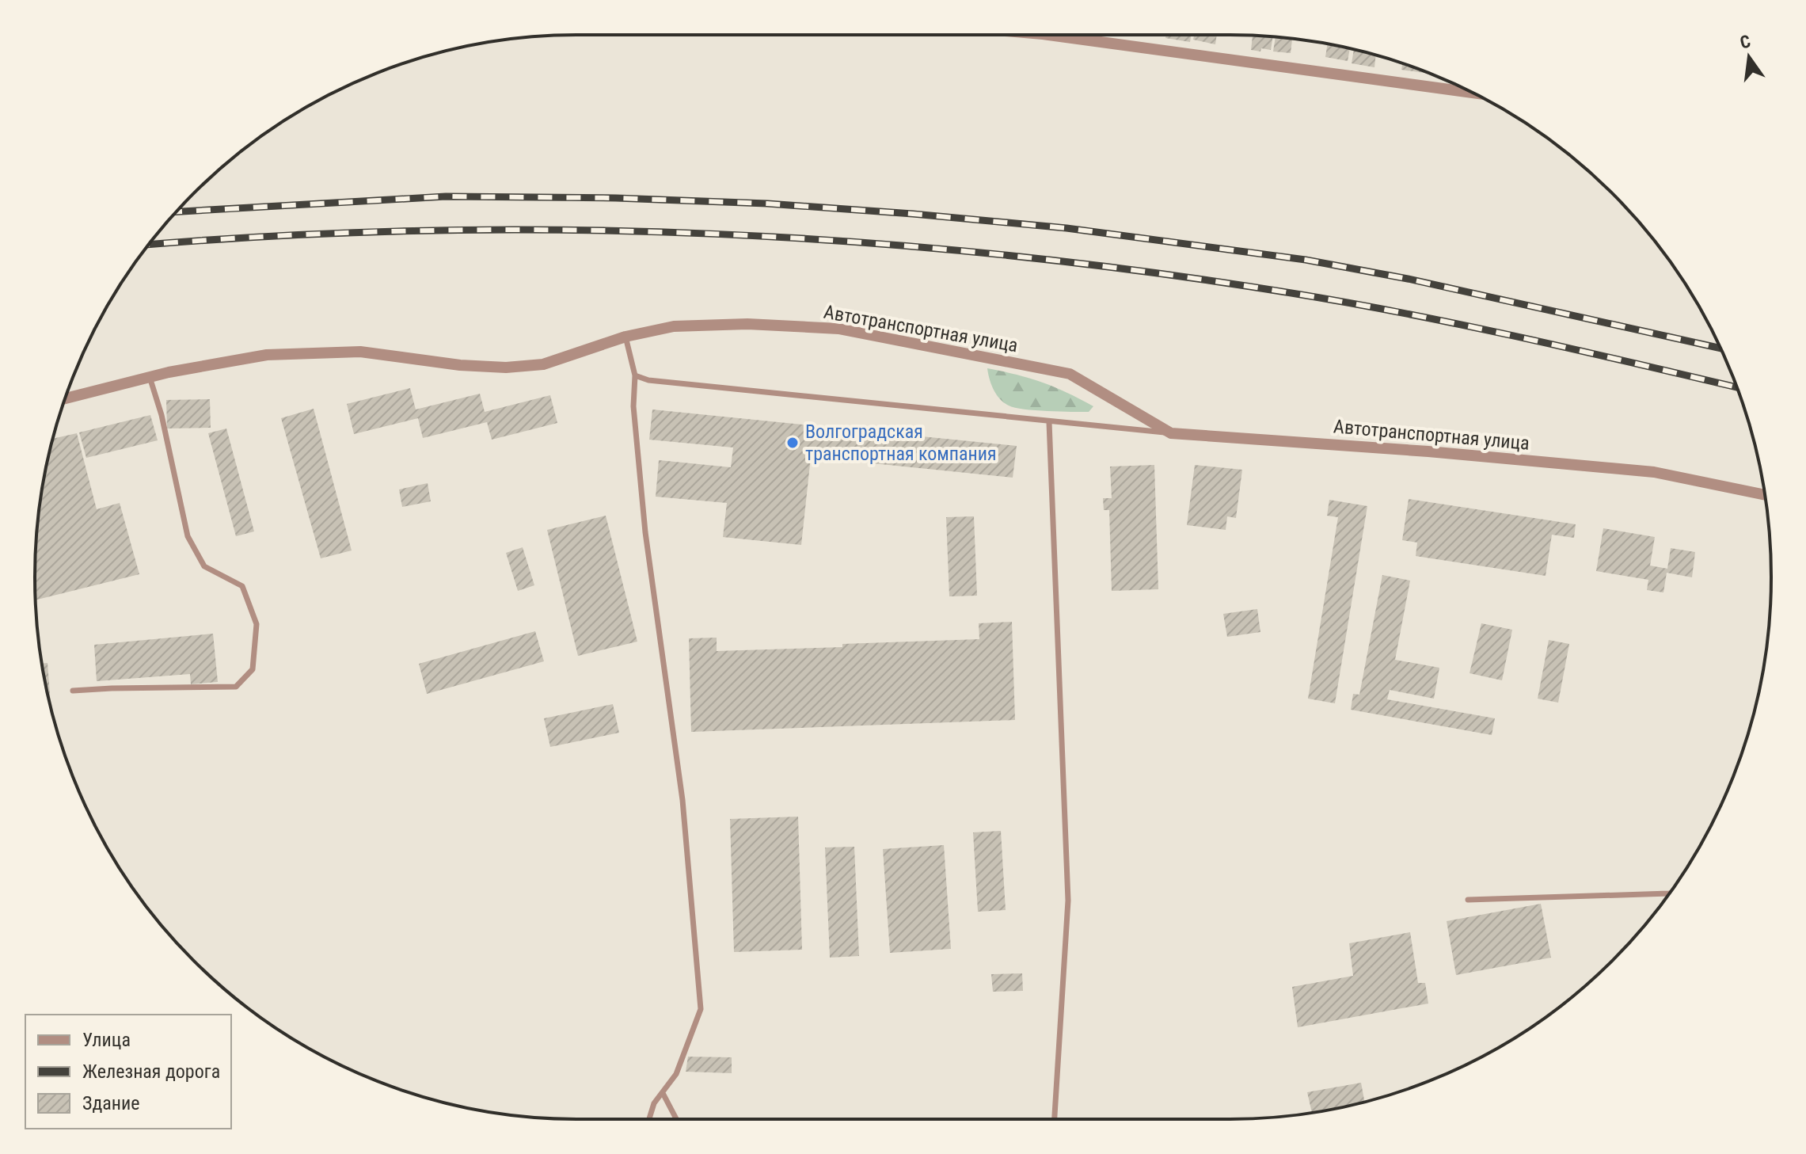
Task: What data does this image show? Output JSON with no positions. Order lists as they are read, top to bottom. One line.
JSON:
{"streets":{"street":["Автотранспортная улица"]},"places":["Волгоградская транспортная компания"],"legend":["Улица","Железная дорога","Здание"],"north":"top"}
